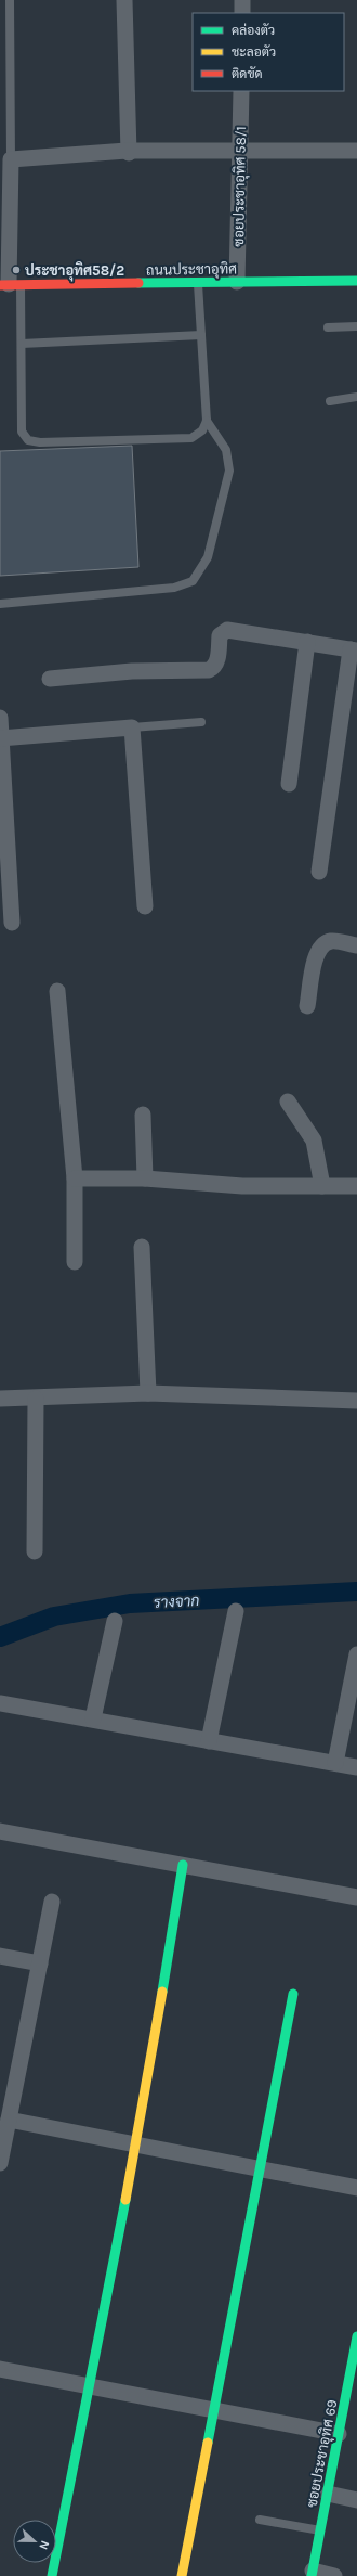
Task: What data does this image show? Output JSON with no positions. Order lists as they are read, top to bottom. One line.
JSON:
{"streets":{"street":["ซอยประชาอุทิศ 58/1","ถนนประชาอุทิศ","ซอยประชาอุทิศ 69"]},"crossings":[["ซอยประชาอุทิศ 58/1","ถนนประชาอุทิศ"]],"water":["รางจาก"],"places":["ประชาอุทิศ58/2"],"legend":["คล่องตัว","ชะลอตัว","ติดขัด"],"north":"right"}
